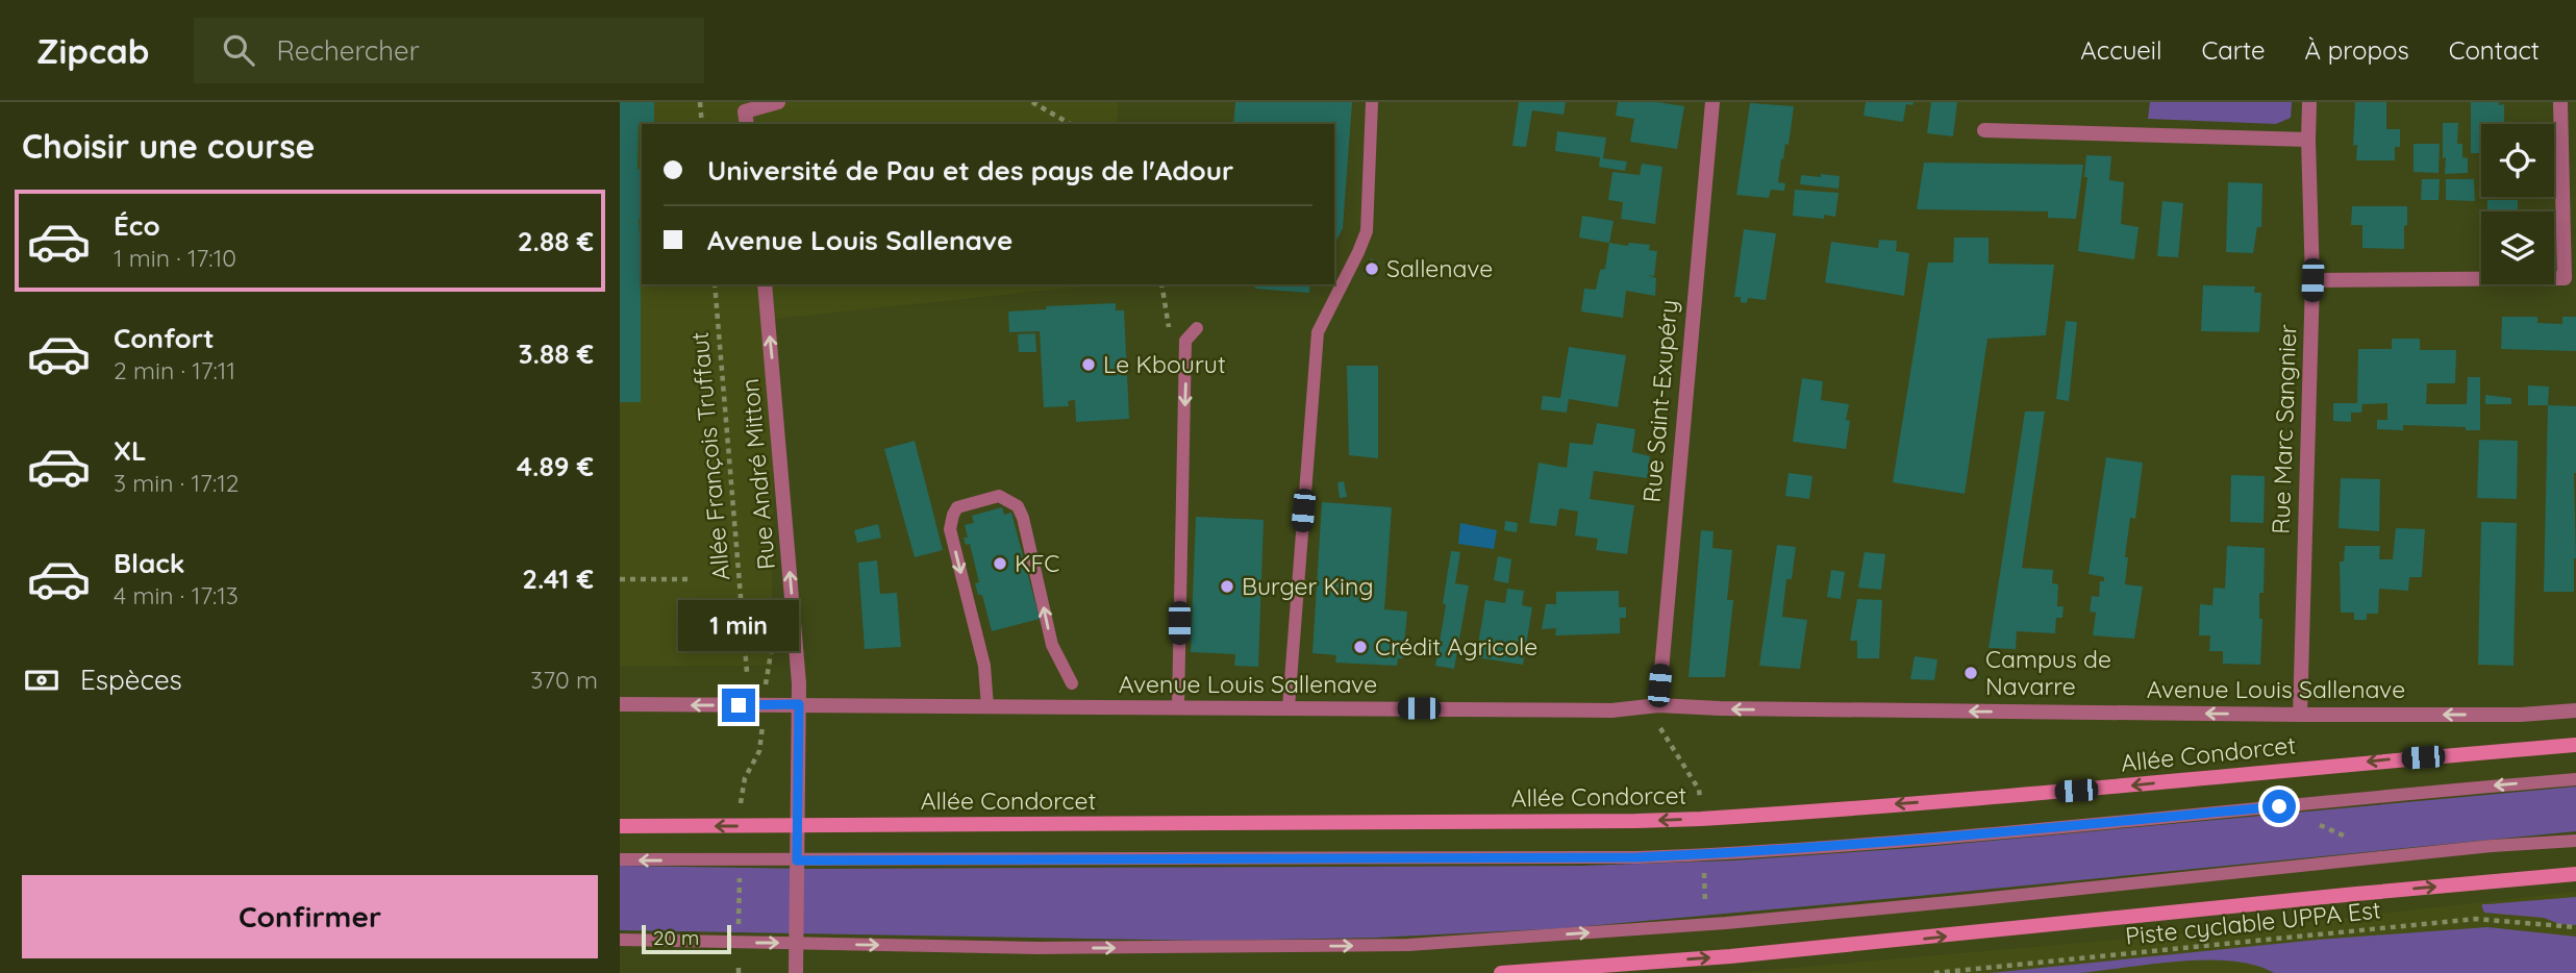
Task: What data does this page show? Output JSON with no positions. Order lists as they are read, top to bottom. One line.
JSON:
{"streets":{"main road":["Allée Condorcet"],"street":["Rue Saint-Exupéry","Rue Marc Sangnier","Rue André Mitton","Avenue Louis Sallenave"],"path":["Allée François Truffaut","Piste cyclable UPPA Est"]},"crossings":[["Rue Saint-Exupéry","Avenue Louis Sallenave"],["Rue Marc Sangnier","Avenue Louis Sallenave"],["Rue André Mitton","Avenue Louis Sallenave"],["Rue André Mitton","Allée Condorcet"]],"one_way":["Rue André Mitton","Avenue Louis Sallenave","Allée Condorcet"],"places":["Sallenave","Le Kbourut","KFC","Burger King","Crédit Agricole","Campus de Navarre"],"scale_bar":"20 m","page":{"header":"Zipcab","search":"Rechercher","nav":["Accueil","Carte","À propos","Contact"],"heading":"Choisir une course","banner":["Université de Pau et des pays de l'Adour","Avenue Louis Sallenave"],"list":[{"name":"Éco","note":"1 min · 17:10","value":"2.88 €"},{"name":"Confort","note":"2 min · 17:11","value":"3.88 €"},{"name":"XL","note":"3 min · 17:12","value":"4.89 €"},{"name":"Black","note":"4 min · 17:13","value":"2.41 €"}],"bubble":"1 min","pay":["Espèces","370 m"],"buttons":"Confirmer","scale":"20 m"}}
